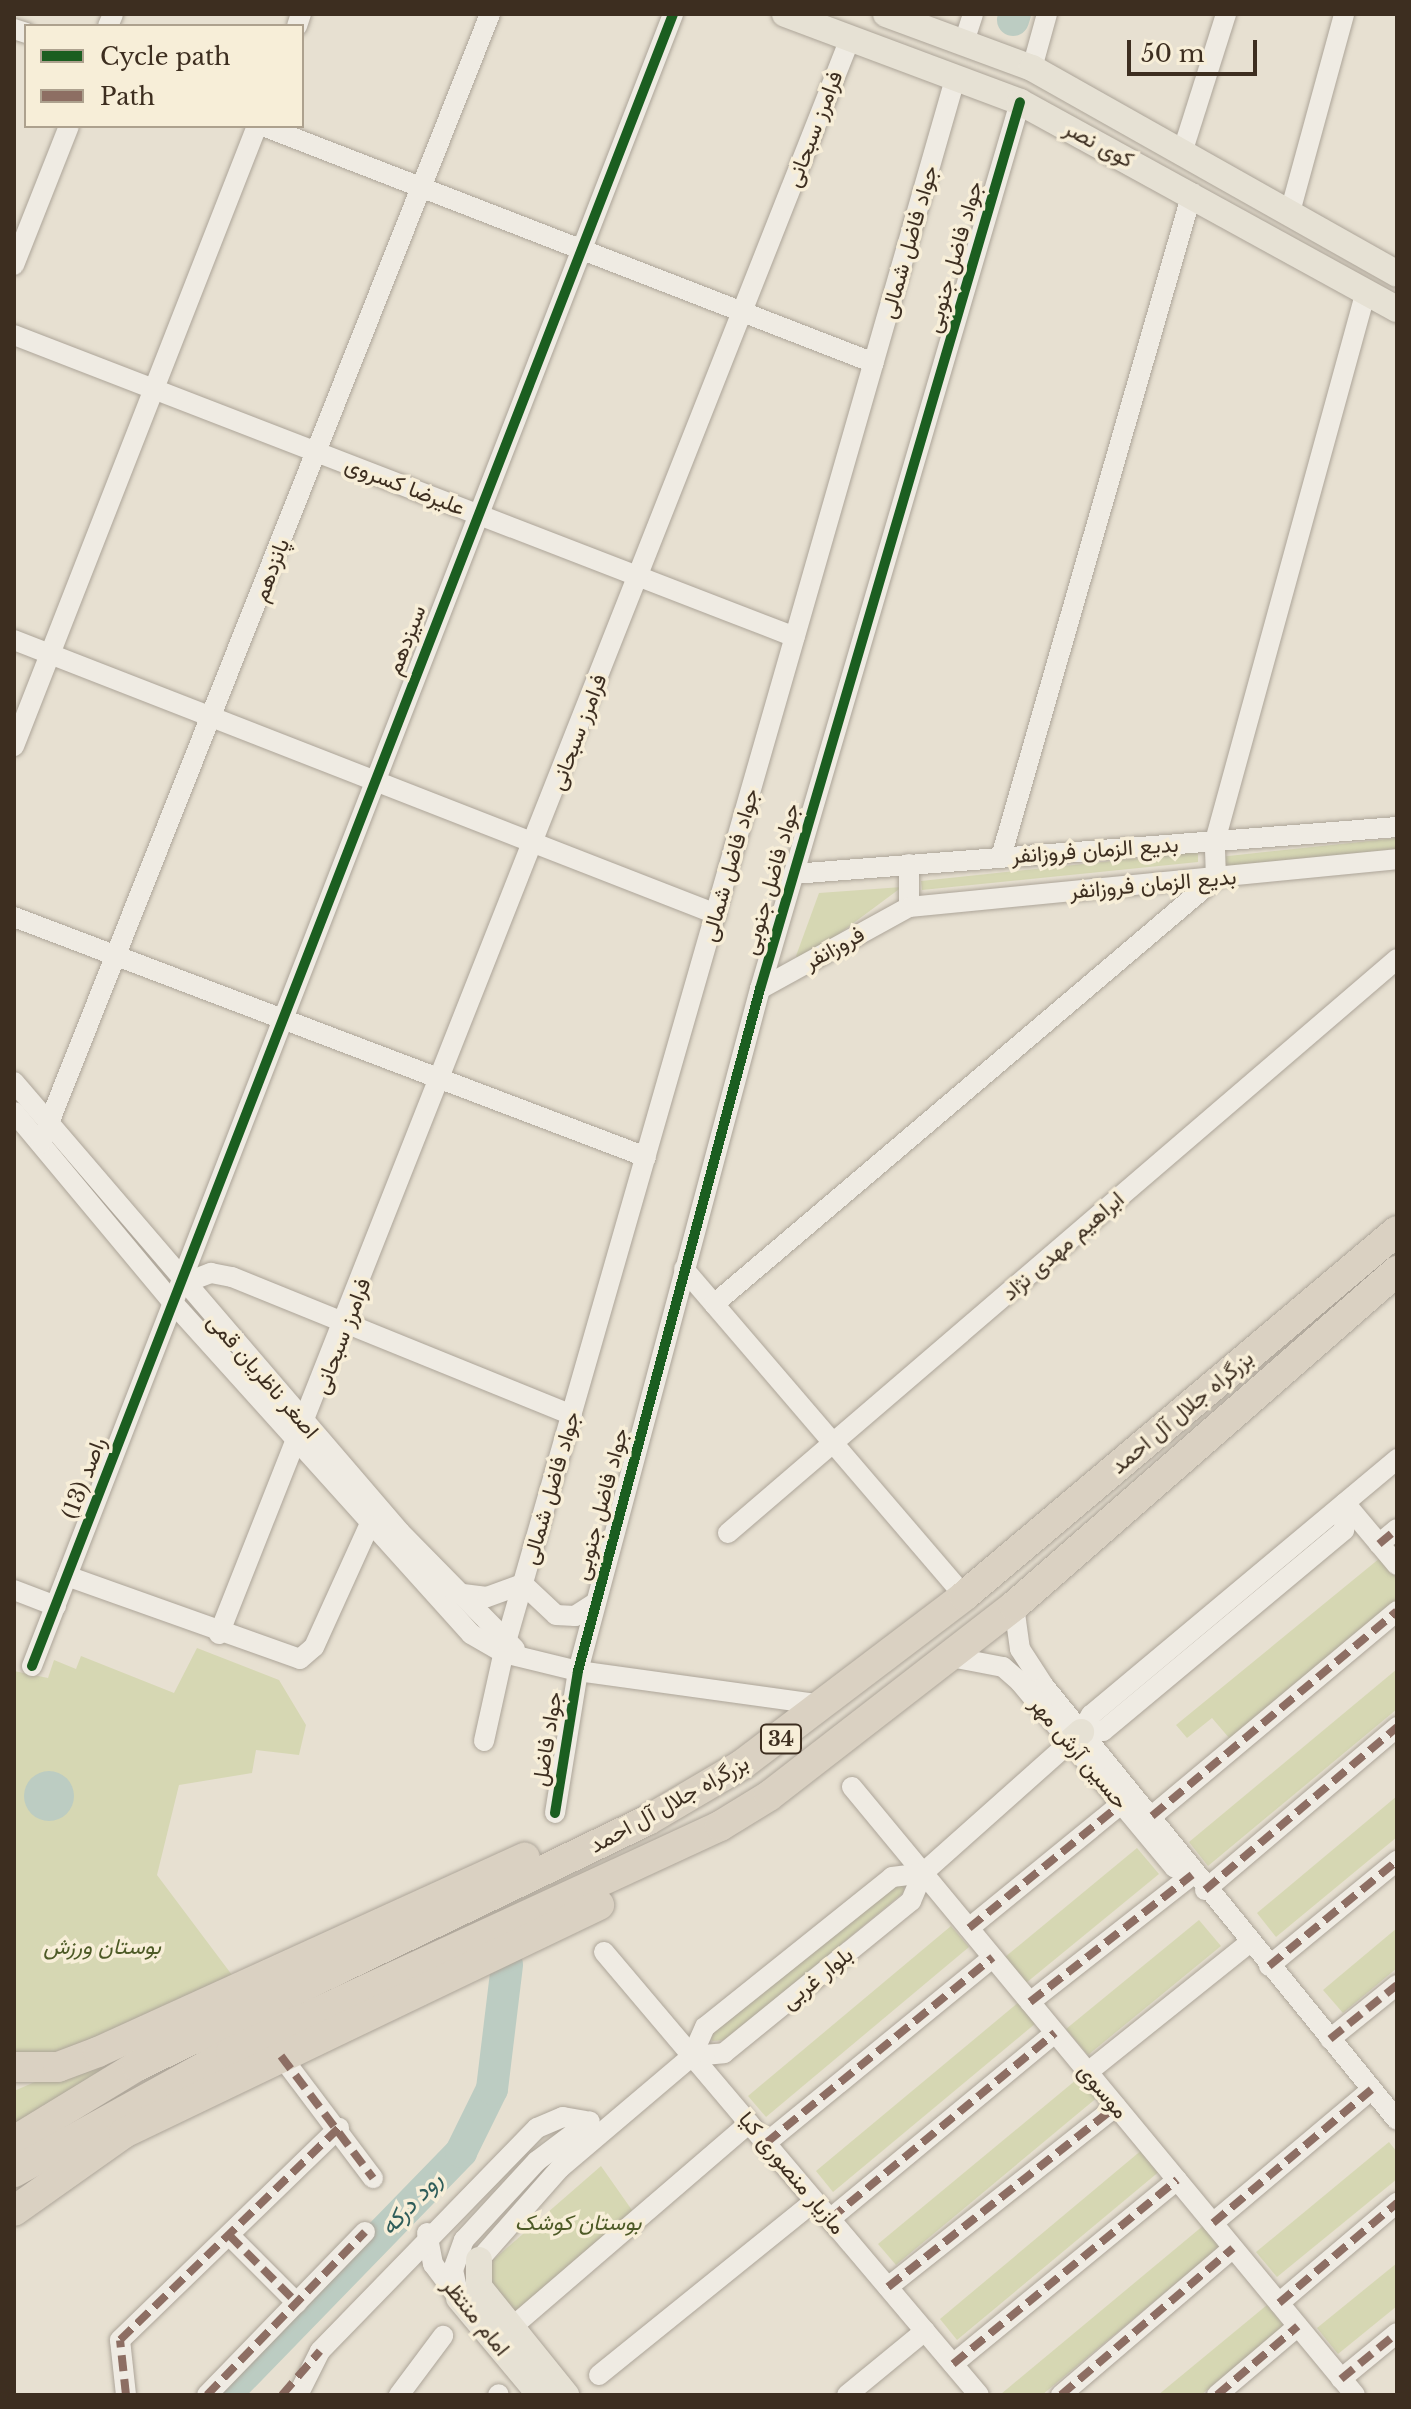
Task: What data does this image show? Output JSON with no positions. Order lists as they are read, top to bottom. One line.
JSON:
{"streets":{"highway":["بزرگراه جلال آل احمد","34"],"main road":["کوی نصر","امام منتظر"],"street":["فرامرز سبحانی","جواد فاضل شمالی","جواد فاضل جنوبی","علیرضا کسروی","پانزدهم","سیزدهم","بدیع‌ الزمان فروزانفر","بدیع الزمان فروزانفر","فروزانفر","ابراهیم مهدی نژاد","اصغر ناظریان قمی","راصد (13)","جواد فاضل","حسین آرش مهر","بلوار غربی","موسوی","مازیار منصوری کیا"]},"crossings":[["فرامرز سبحانی","کوی نصر"],["فرامرز سبحانی","علیرضا کسروی"],["فرامرز سبحانی","اصغر ناظریان قمی"],["کوی نصر","جواد فاضل شمالی"],["کوی نصر","جواد فاضل جنوبی"],["جواد فاضل شمالی","علیرضا کسروی"],["جواد فاضل شمالی","اصغر ناظریان قمی"],["جواد فاضل جنوبی","بدیع‌ الزمان فروزانفر"],["جواد فاضل جنوبی","فروزانفر"],["جواد فاضل جنوبی","اصغر ناظریان قمی"],["جواد فاضل جنوبی","جواد فاضل"],["علیرضا کسروی","پانزدهم"],["علیرضا کسروی","سیزدهم"],["پانزدهم","اصغر ناظریان قمی"],["سیزدهم","اصغر ناظریان قمی"],["سیزدهم","راصد (13)"],["بدیع الزمان فروزانفر","فروزانفر"],["اصغر ناظریان قمی","بزرگراه جلال آل احمد"],["اصغر ناظریان قمی","راصد (13)"],["اصغر ناظریان قمی","جواد فاضل"],["بزرگراه جلال آل احمد","حسین آرش مهر"],["حسین آرش مهر","بلوار غربی"],["بلوار غربی","موسوی"],["بلوار غربی","مازیار منصوری کیا"],["بلوار غربی","امام منتظر"]],"water":["رود درکه"],"parks":["بوستان ورزش","بوستان کوشک"],"legend":["Cycle path","Path"],"scale_bar":"50 m"}
